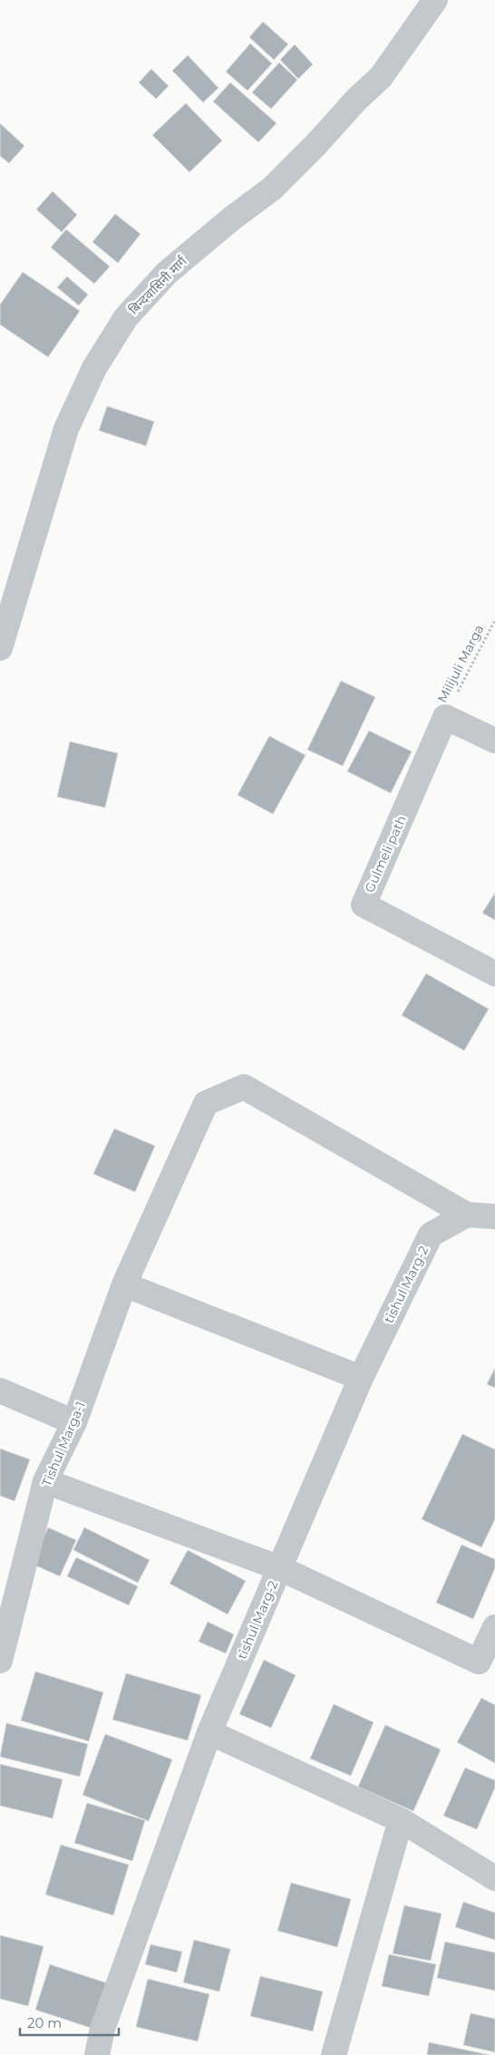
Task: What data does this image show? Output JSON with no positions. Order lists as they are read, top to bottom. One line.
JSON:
{"streets":{"street":["बिन्दवासिनी मार्ग","Gulmeli path","tishul Marg-2","Tishul Marga-1"],"path":["Milijuli Marga"]},"crossings":[["Milijuli Marga","Gulmeli path"],["tishul Marg-2","Tishul Marga-1"]],"scale_bar":"20 m"}
